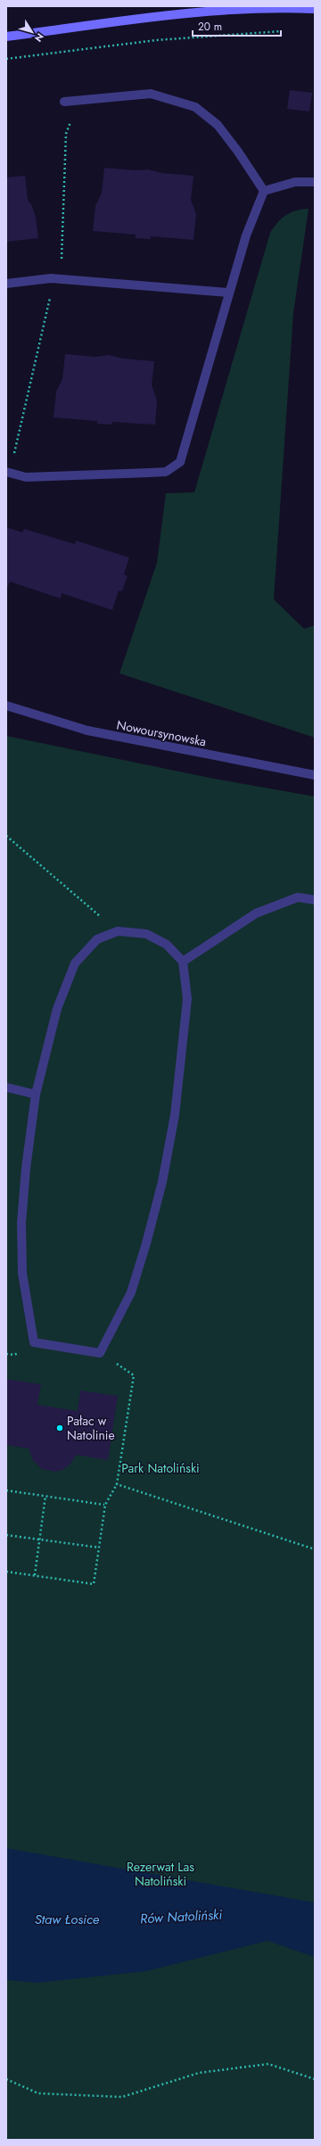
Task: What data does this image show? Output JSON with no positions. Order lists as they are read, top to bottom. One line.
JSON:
{"streets":{"street":["Nowoursynowska"]},"water":["Rów Natoliński","Staw Łosice"],"parks":["Park Natoliński","Rezerwat Las Natoliński"],"places":["Pałac w Natolinie"],"scale_bar":"20 m","north":"bottom right"}
